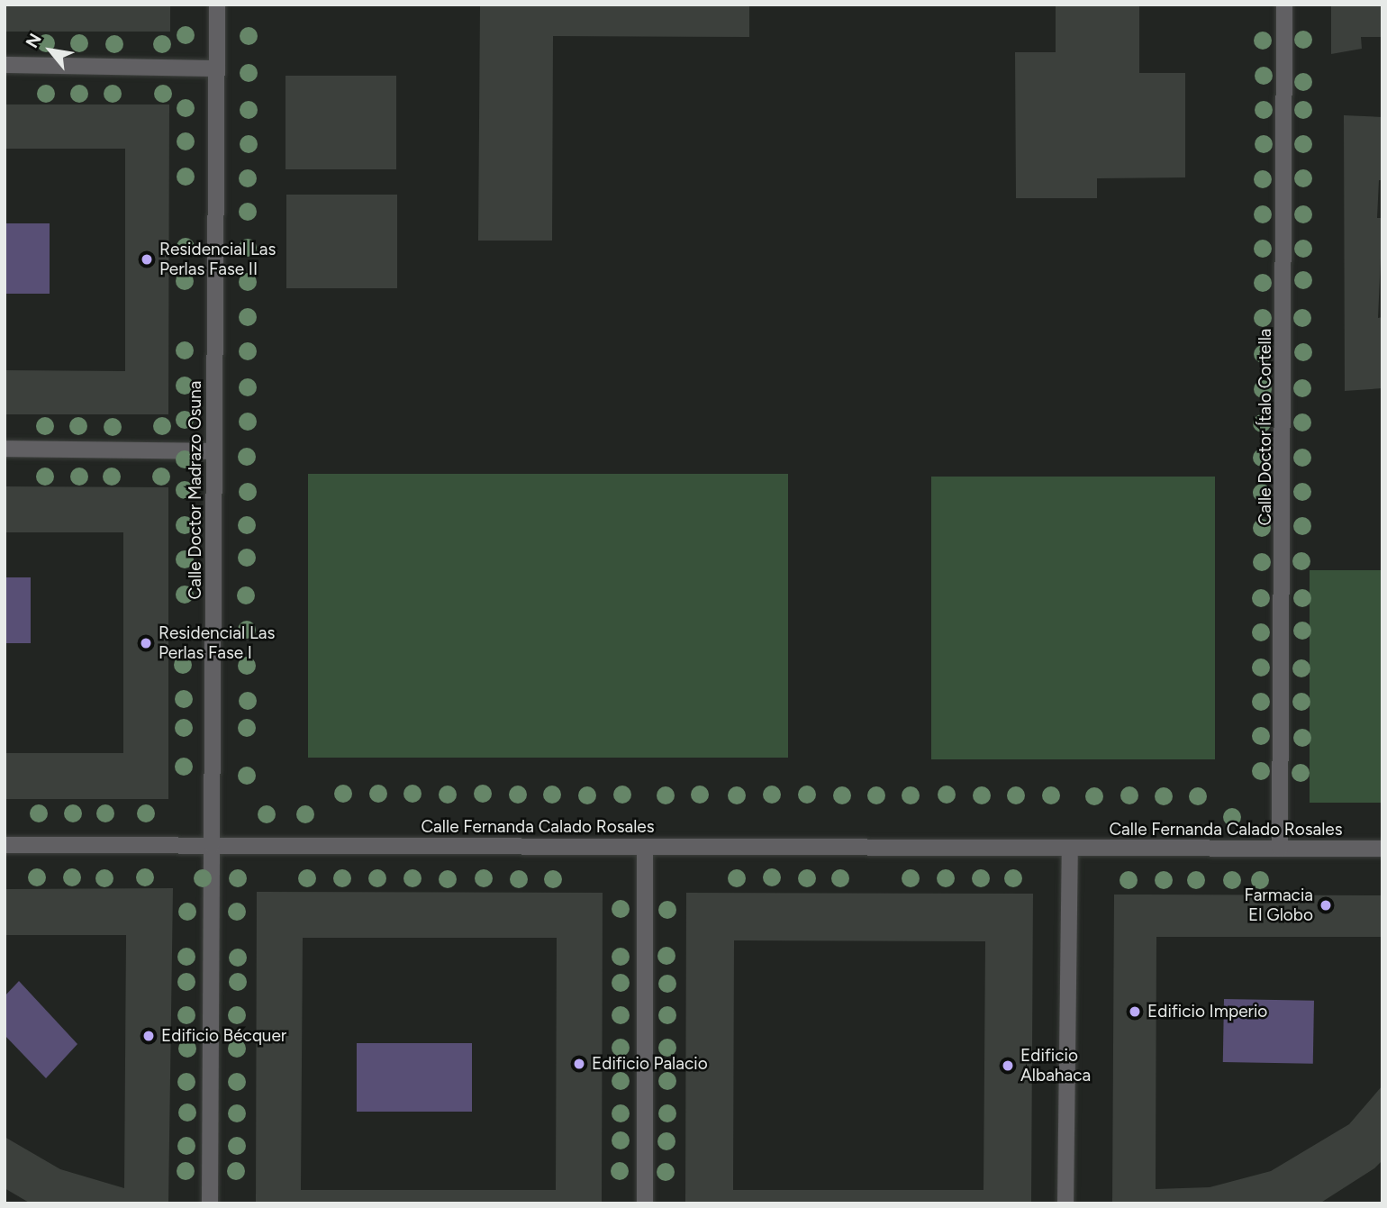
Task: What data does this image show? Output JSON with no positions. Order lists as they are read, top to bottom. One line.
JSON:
{"streets":{"street":["Calle Doctor Ítalo Cortella","Calle Doctor Madrazo Osuna","Calle Fernanda Calado Rosales"]},"crossings":[["Calle Doctor Ítalo Cortella","Calle Fernanda Calado Rosales"],["Calle Doctor Madrazo Osuna","Calle Fernanda Calado Rosales"]],"places":["Residencial Las Perlas Fase II","Residencial Las Perlas Fase I","Farmacia El Globo","Edificio Imperio","Edificio Bécquer","Edificio Palacio","Edificio Albahaca"],"north":"top left"}
